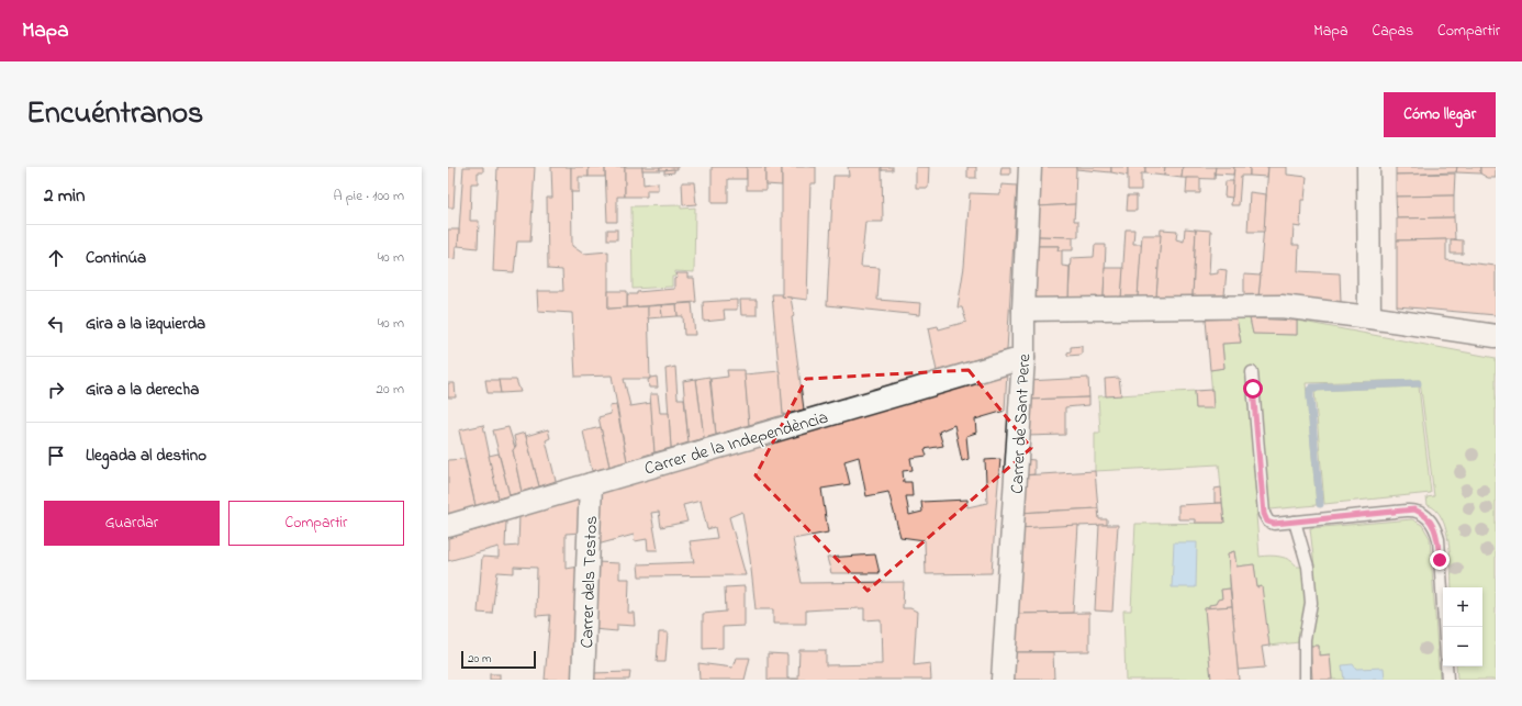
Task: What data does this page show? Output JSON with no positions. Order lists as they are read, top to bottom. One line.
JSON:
{"streets":{"street":["Carrer de Sant Pere","Carrer de la Independència","Carrer dels Testos"]},"crossings":[["Carrer de Sant Pere","Carrer de la Independència"],["Carrer de la Independència","Carrer dels Testos"]],"scale_bar":"20 m","page":{"header":"Mapa","nav":["Mapa","Capas","Compartir"],"title":"Encuéntranos","buttons":["Cómo llegar",["Guardar","Compartir"]],"heading":["2 min","A pie · 100 m"],"list":[["Continúa","40 m"],["Gira a la izquierda","40 m"],["Gira a la derecha","20 m"],"Llegada al destino"],"map_buttons":["+","−"],"scale":"20 m"}}
